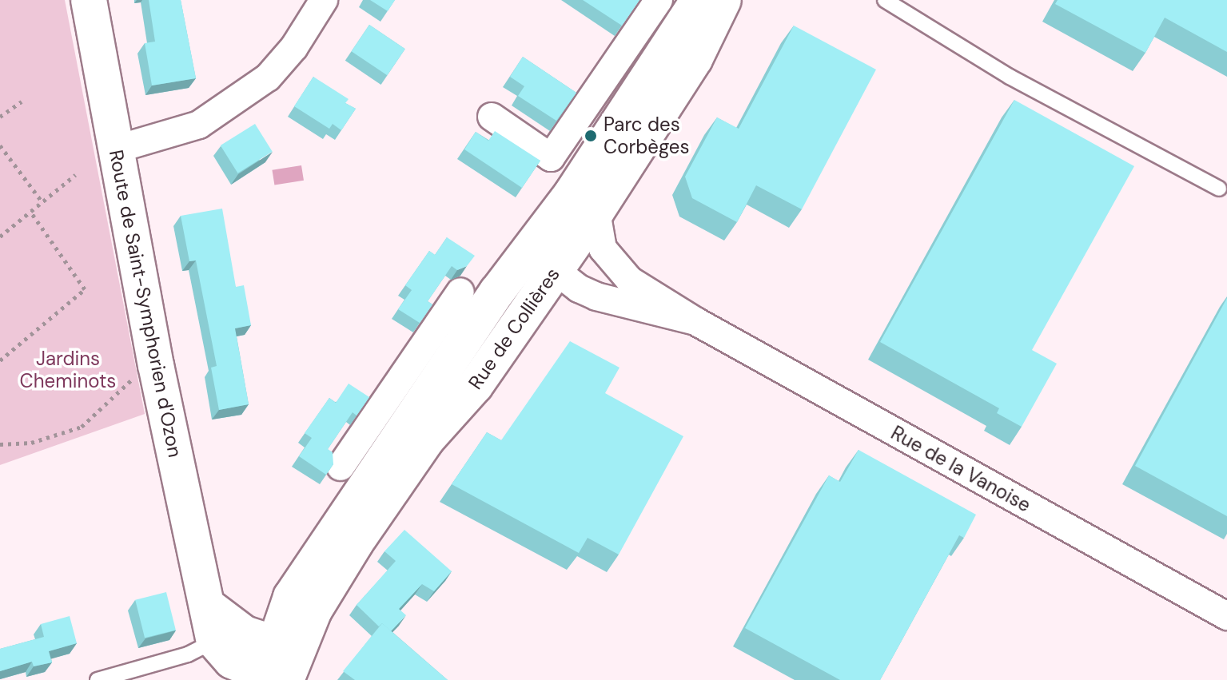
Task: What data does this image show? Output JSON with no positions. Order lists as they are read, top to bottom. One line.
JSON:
{"streets":{"main road":["Route de Saint-Symphorien d'Ozon","Rue de Collières"],"street":["Rue de la Vanoise"]},"crossings":[["Rue de Collières","Rue de la Vanoise"]],"parks":["Jardins Cheminots"],"places":["Parc des Corbèges"]}
